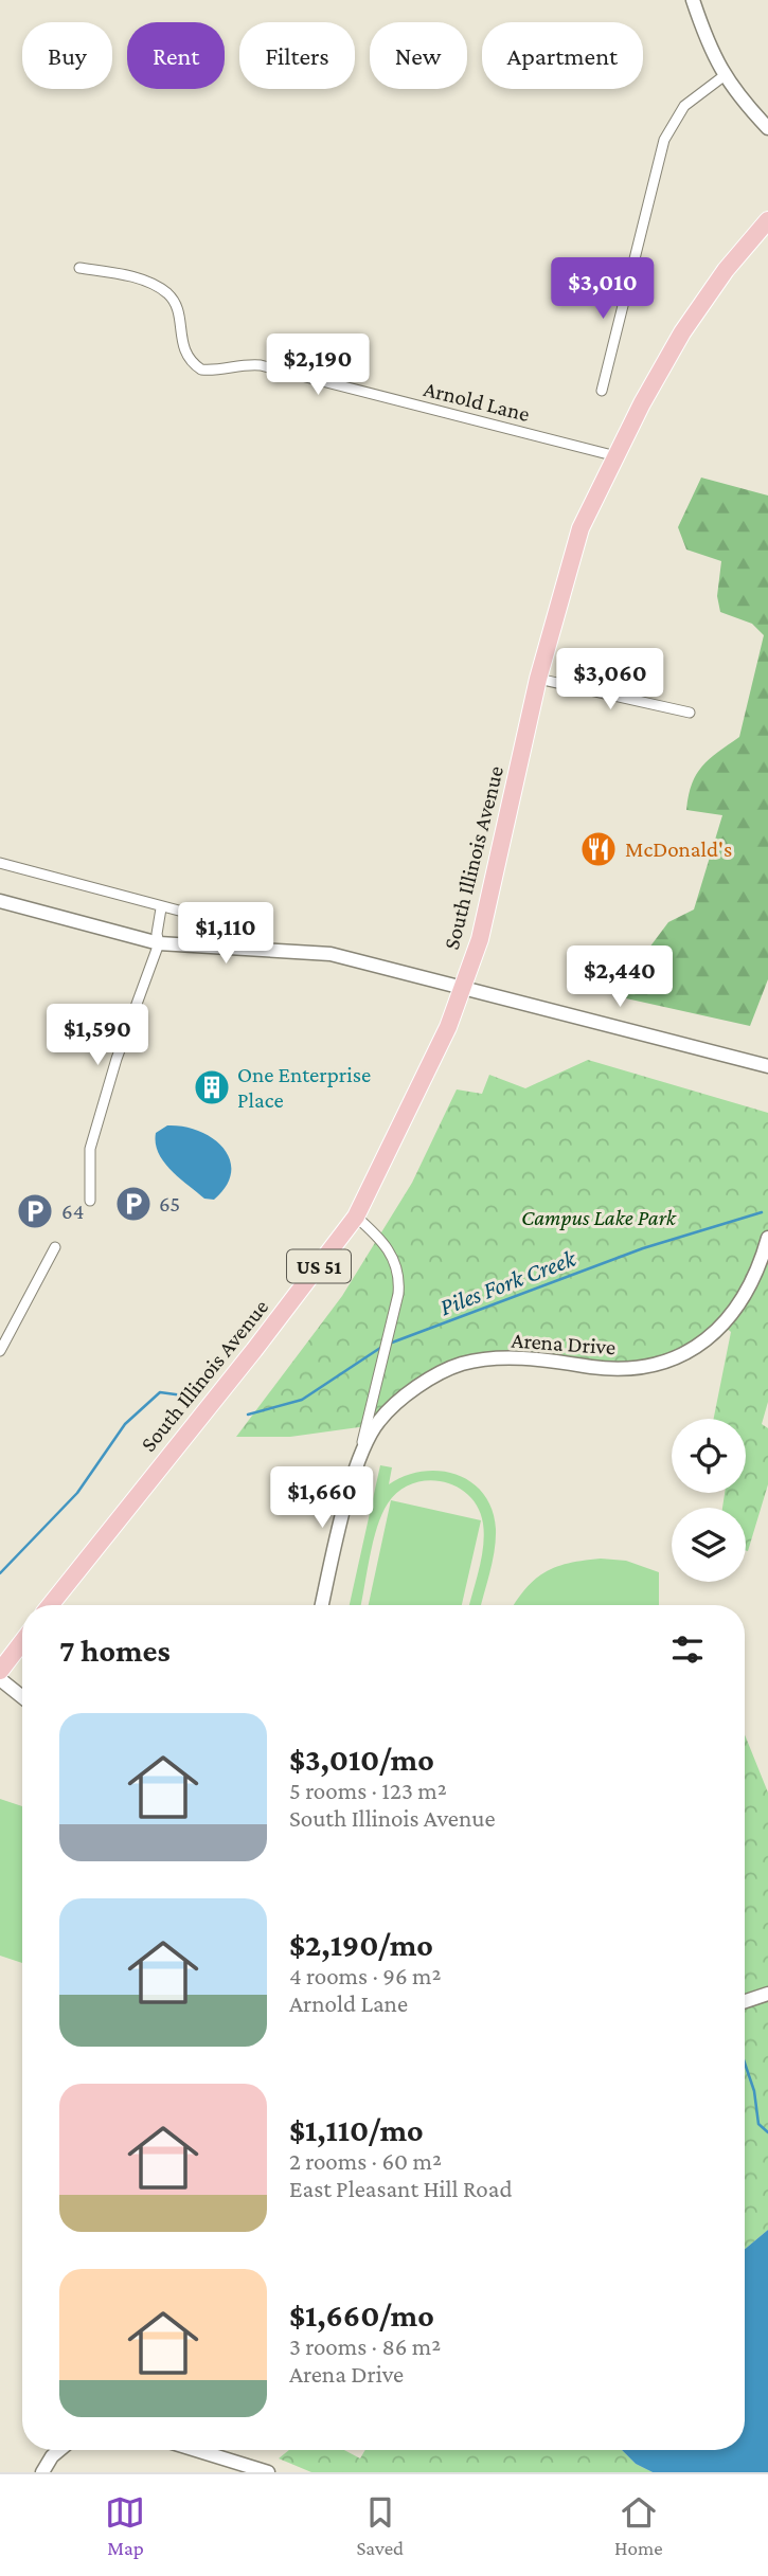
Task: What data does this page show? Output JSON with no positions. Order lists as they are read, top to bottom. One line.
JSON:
{"streets":{"highway":["South Illinois Avenue","US 51"],"street":["Arnold Lane","Arena Drive"]},"crossings":[["Arnold Lane","South Illinois Avenue"]],"water":["Piles Fork Creek"],"parks":["Campus Lake Park"],"places":{"restaurant":["McDonald's"],"building":["One Enterprise Place"],"parking":["65","64"]},"page":{"chip":["Buy","Rent","Filters","New","Apartment"],"price":["$3,010","$2,190","$3,060","$1,110","$2,440","$1,590","$1,660"],"heading":"7 homes","list":[{"name":"$3,010/mo","note":"5 rooms · 123 m² · South Illinois Avenue"},{"name":"$2,190/mo","note":"4 rooms · 96 m² · Arnold Lane"},{"name":"$1,110/mo","note":"2 rooms · 60 m² · East Pleasant Hill Road"},{"name":"$1,660/mo","note":"3 rooms · 86 m² · Arena Drive"}],"tabs":["Map","Saved","Home"]}}
